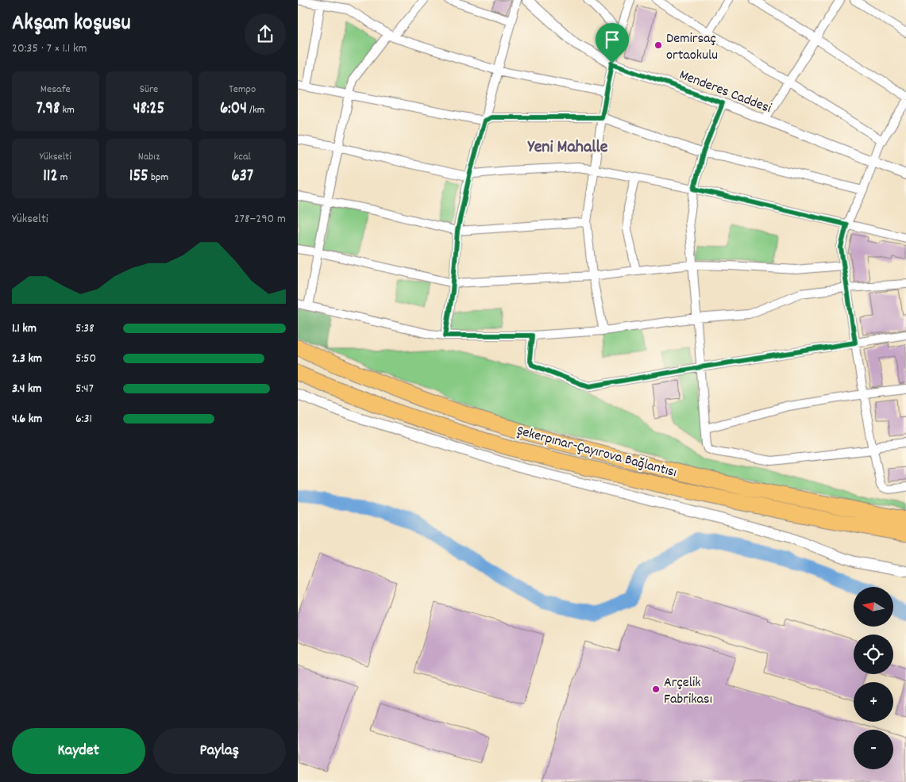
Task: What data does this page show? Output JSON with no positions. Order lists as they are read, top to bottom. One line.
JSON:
{"streets":{"highway":["Şekerpınar-Çayırova Bağlantısı"],"street":["Menderes Caddesi"]},"districts":["Yeni Mahalle"],"places":["Demirsaç ortaokulu","Arçelik Fabrikası"],"north":"left","page":{"heading":["Akşam koşusu","20:35 · 7 × 1.1 km"],"stats":[["Mesafe","7.98 km"],["Süre","48:25"],["Tempo","6:04 /km"],["Yükselti","112 m"],["Nabız","155 bpm"],["kcal","637"]],"chart":["Yükselti","278–290 m"],"list":[{"name":"1.1 km","note":"5:38"},{"name":"2.3 km","note":"5:50"},{"name":"3.4 km","note":"5:47"},{"name":"4.6 km","note":"6:31"}],"map_buttons":["+","−"],"buttons":["Kaydet","Paylaş"]}}
